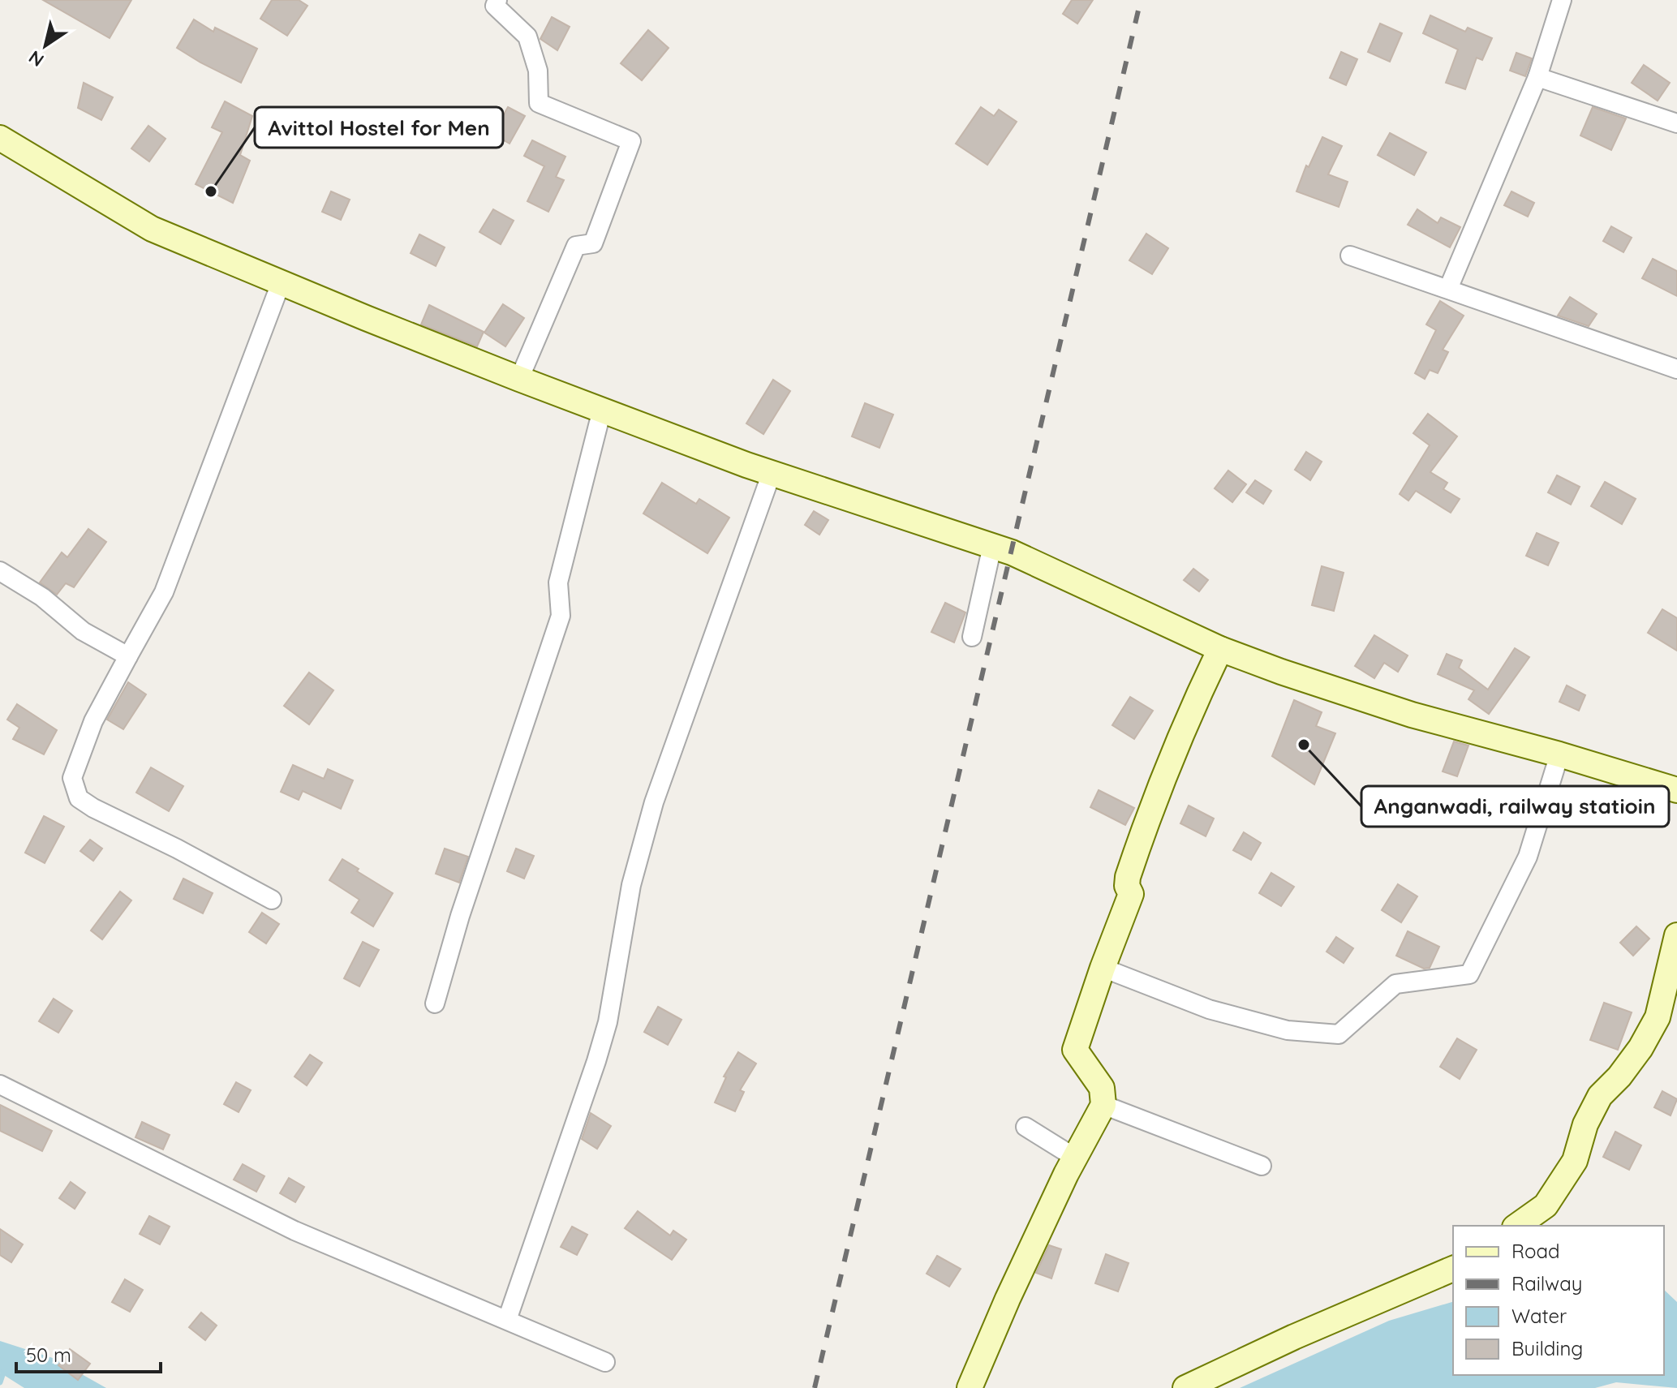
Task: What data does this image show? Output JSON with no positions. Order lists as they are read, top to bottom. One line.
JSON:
{"places":["Avittol Hostel for Men","Anganwadi, railway statioin"],"legend":["Road","Railway","Water","Building"],"scale_bar":"50 m","north":"bottom left"}
